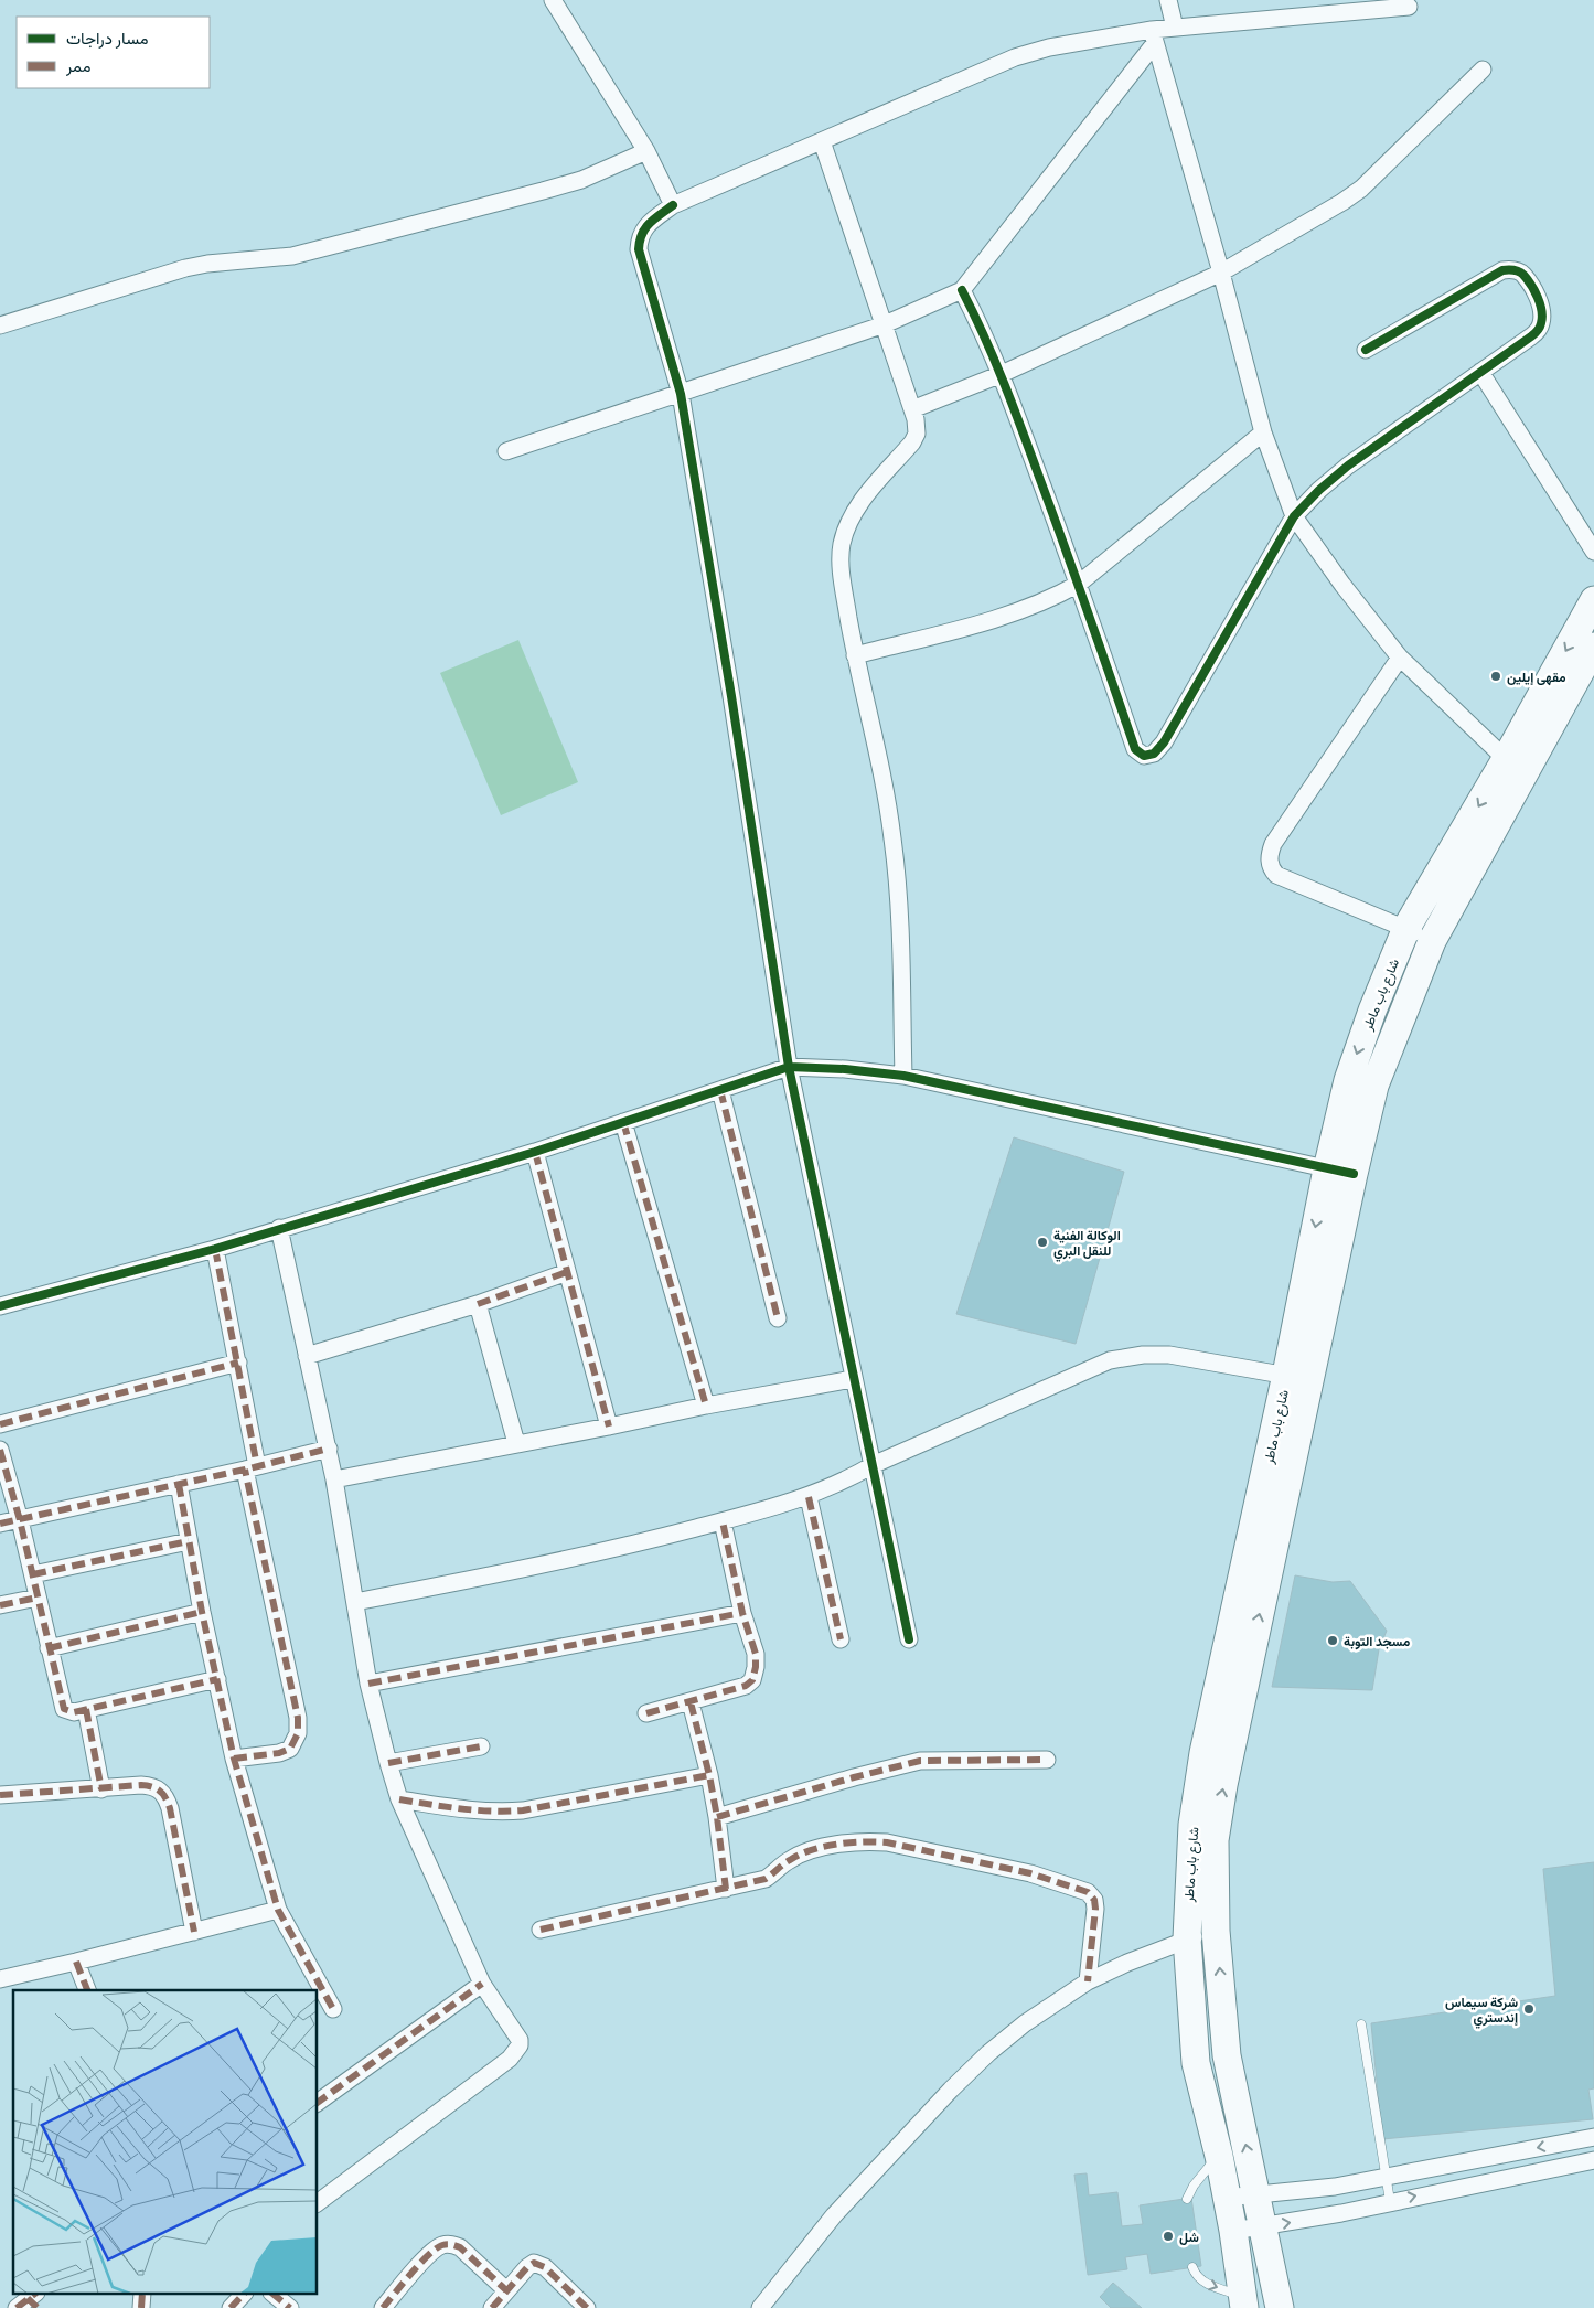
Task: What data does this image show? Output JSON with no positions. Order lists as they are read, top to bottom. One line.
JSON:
{"streets":{"main road":["شارع باب ماطر"]},"places":["مقهى إيلين","الوكالة الفنية للنقل البري","مسجد التوبة","شركة سيماس إندستري","شل"],"legend":["مسار دراجات","ممر"]}
